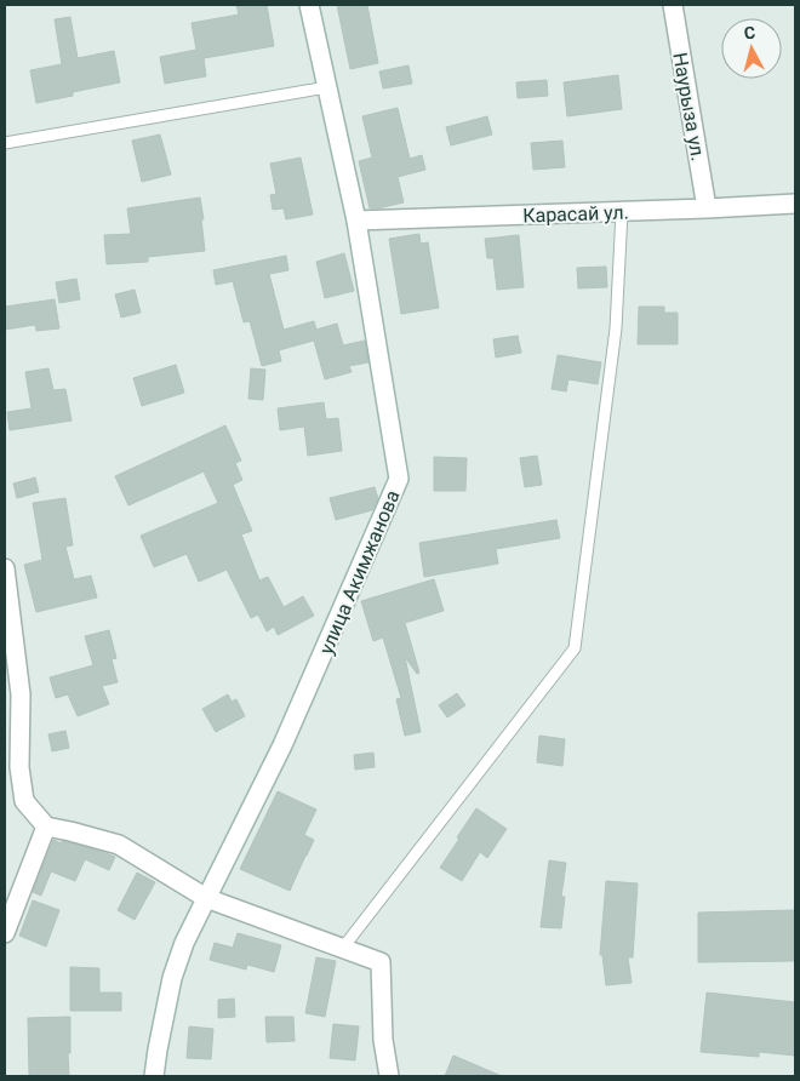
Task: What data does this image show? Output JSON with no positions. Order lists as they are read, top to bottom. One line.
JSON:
{"streets":{"street":["Наурыза ул.","Карасай ул.","улица Акимжанова"]},"crossings":[["Наурыза ул.","Карасай ул."],["Карасай ул.","улица Акимжанова"]],"north":"top"}
